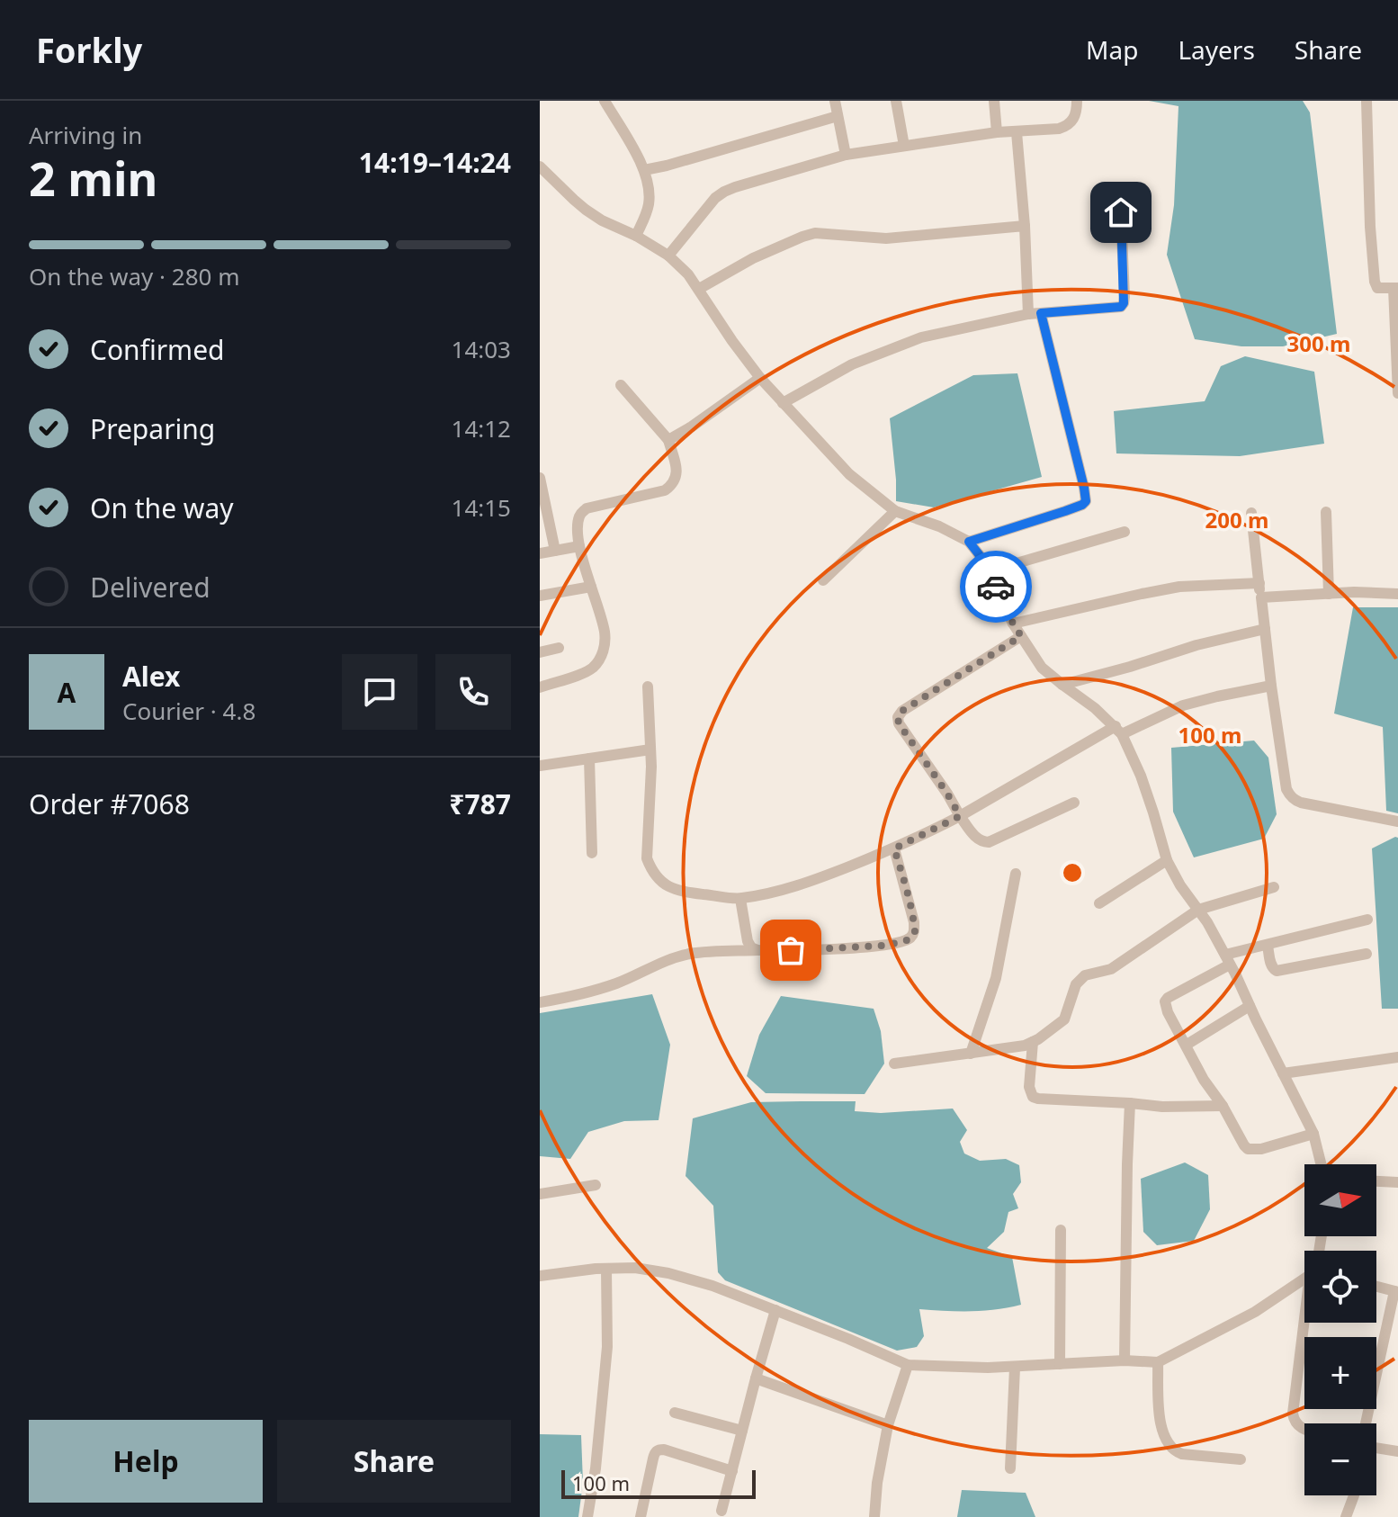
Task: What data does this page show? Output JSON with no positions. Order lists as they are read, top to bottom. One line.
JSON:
{"scale_bar":"100 m","north":"right","page":{"header":"Forkly","nav":["Map","Layers","Share"],"heading":["2 min","Arriving in","14:19–14:24"],"panel":["Alex","Courier · 4.8","Order #7068","₹787"],"bar":"On the way · 280 m","list":[["Confirmed","14:03"],["Preparing","14:12"],["On the way","14:15"],"Delivered"],"round":"A","map_buttons":["+","−"],"buttons":["Help","Share"],"scale":"100 m"},"rings":["300 m","200 m","100 m"]}
